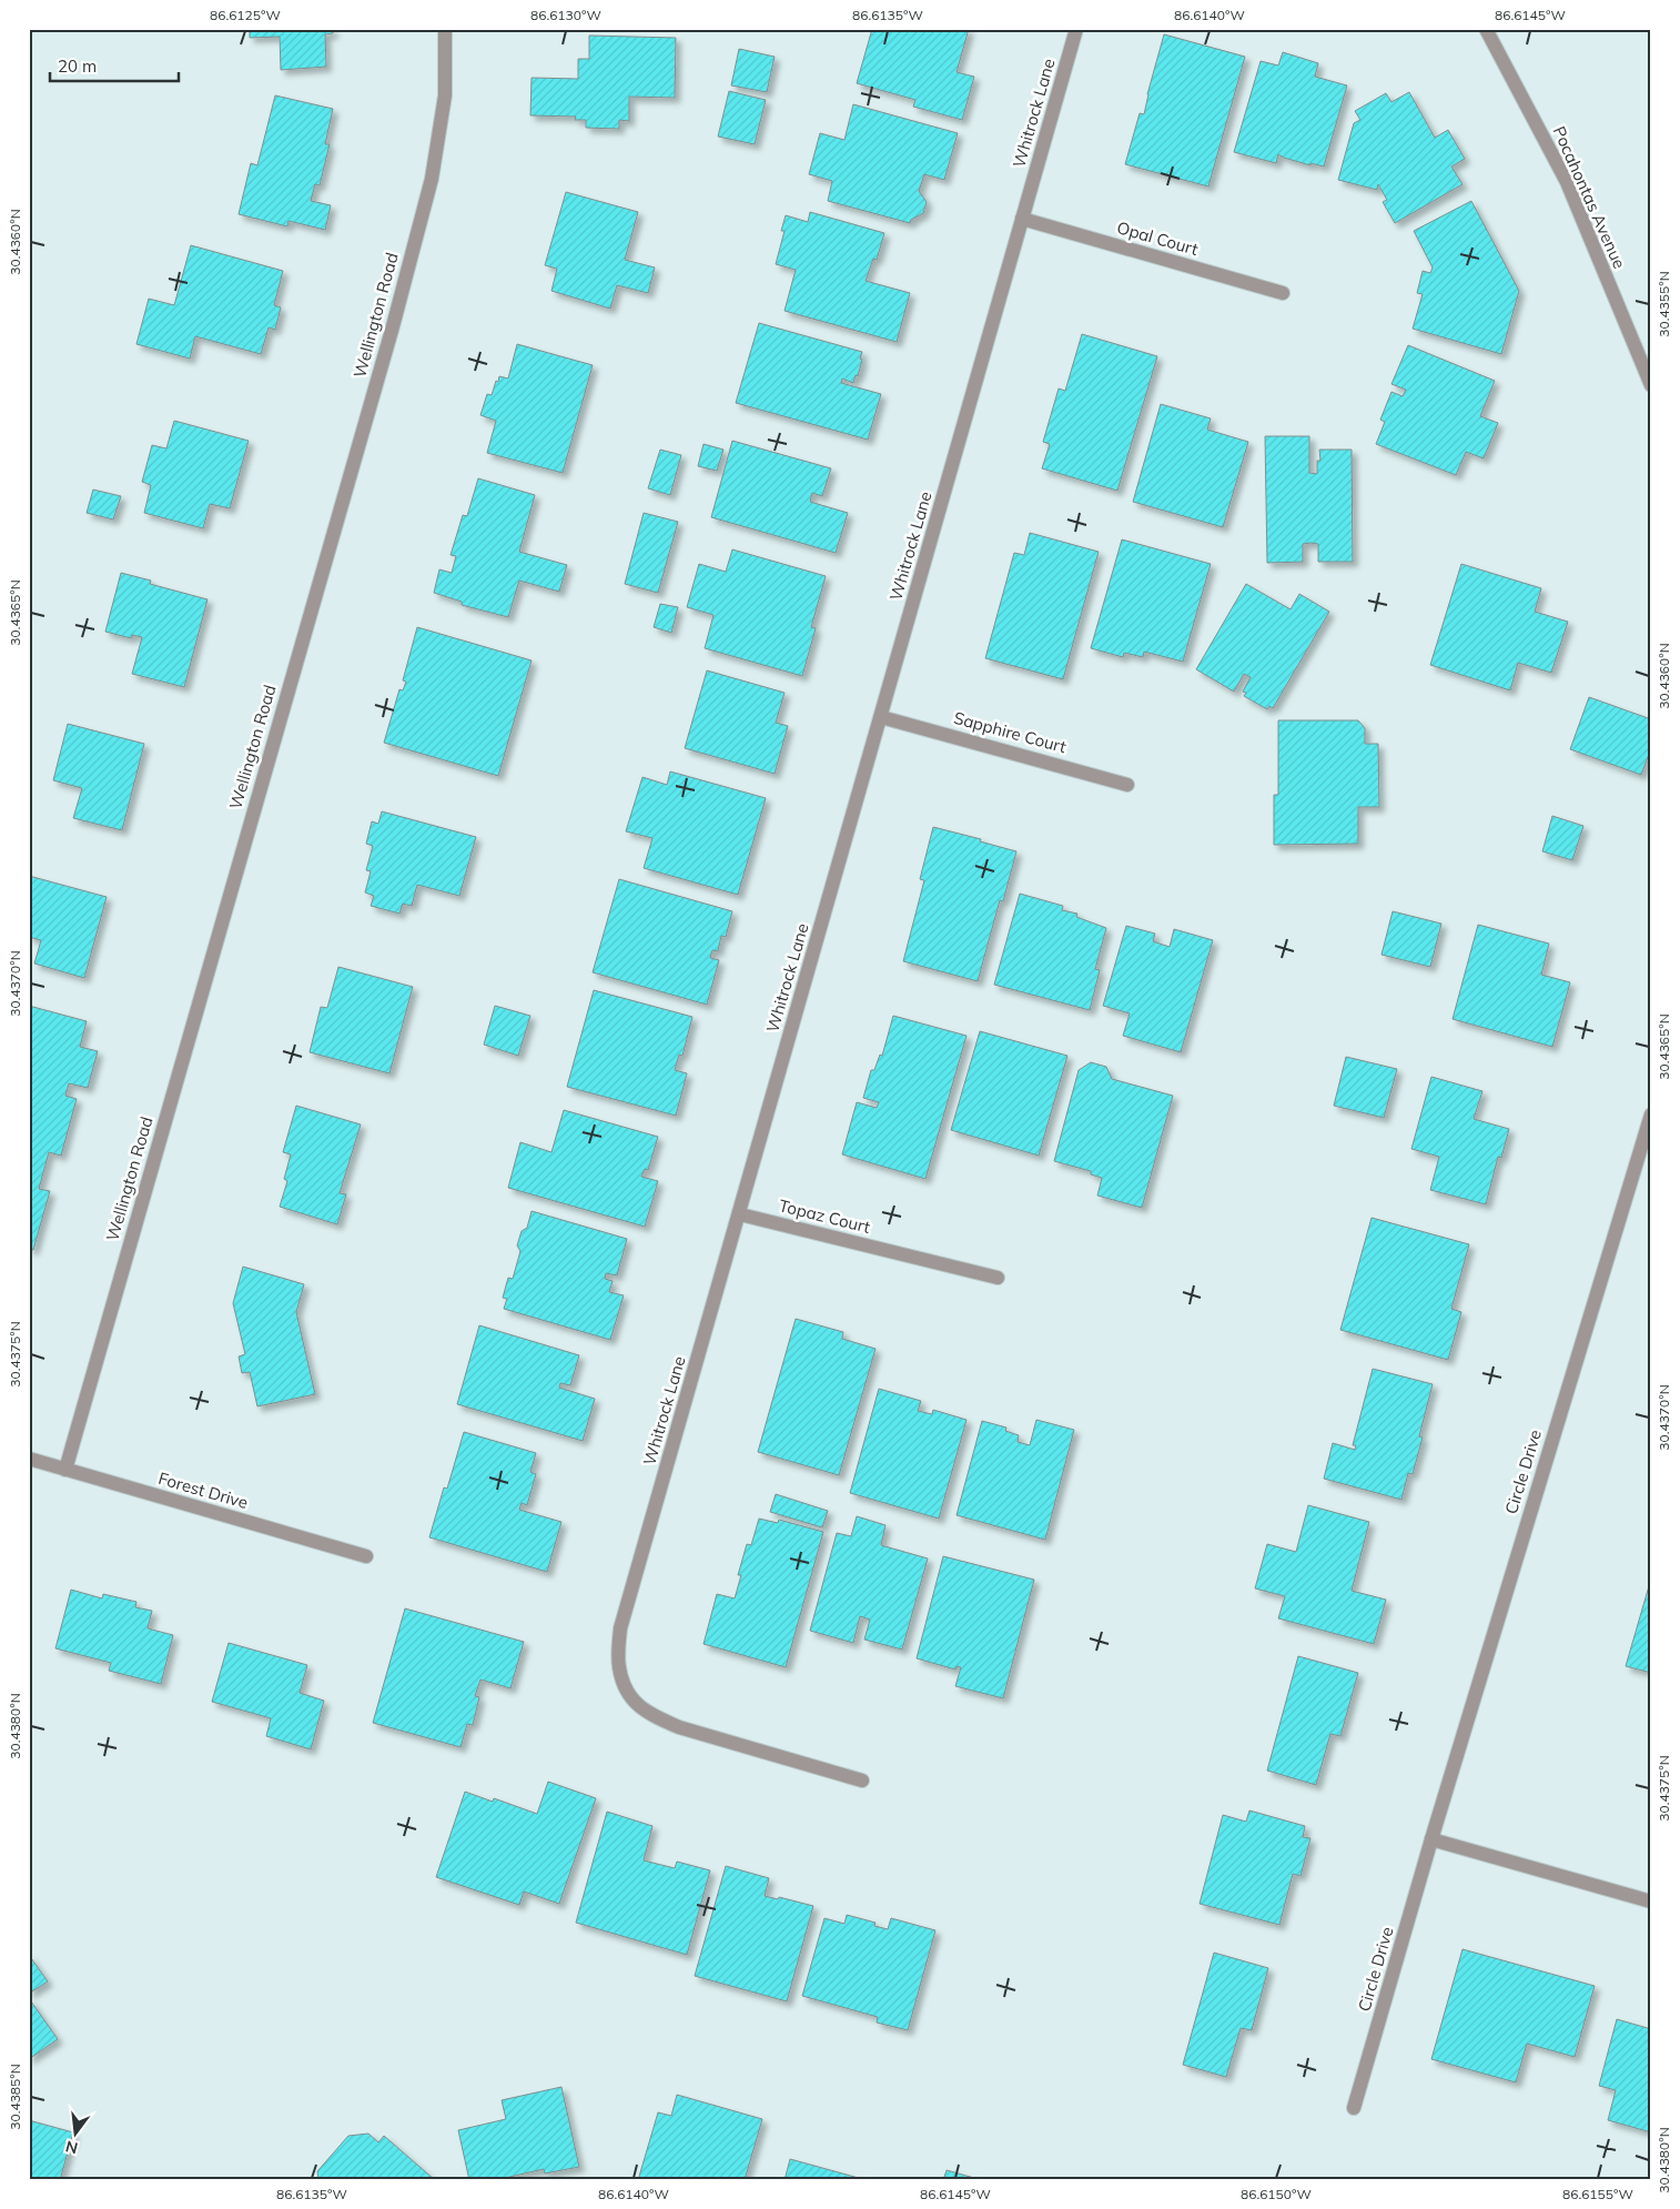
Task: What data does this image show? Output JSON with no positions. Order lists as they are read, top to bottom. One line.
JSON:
{"streets":{"street":["Whitrock Lane","Pocahontas Avenue","Opal Court","Wellington Road","Sapphire Court","Topaz Court","Circle Drive","Forest Drive"]},"crossings":[["Whitrock Lane","Opal Court"],["Whitrock Lane","Sapphire Court"],["Whitrock Lane","Topaz Court"],["Wellington Road","Forest Drive"]],"scale_bar":"20 m","north":"bottom","coordinates":["86.6125°W","86.6130°W","86.6135°W","86.6140°W","86.6145°W","30.4360°N","30.4355°N","30.4365°N","30.4370°N","30.4375°N","30.4380°N","30.4385°N","86.6150°W","86.6155°W"]}
